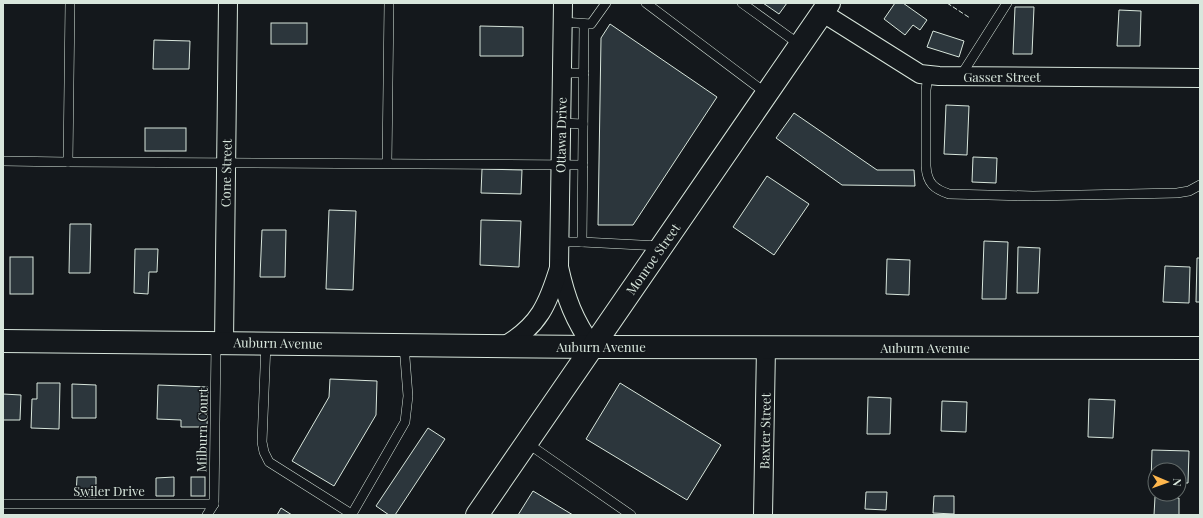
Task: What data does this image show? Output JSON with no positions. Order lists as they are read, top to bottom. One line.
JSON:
{"streets":{"street":["Gasser Street","Ottawa Drive","Cone Street","Monroe Street","Auburn Avenue","Baxter Street"],"lane":["Milburn Court","Swiler Drive"]},"crossings":[["Gasser Street","Monroe Street"],["Ottawa Drive","Monroe Street"],["Ottawa Drive","Auburn Avenue"],["Cone Street","Auburn Avenue"],["Cone Street","Milburn Court"],["Monroe Street","Auburn Avenue"],["Auburn Avenue","Milburn Court"],["Auburn Avenue","Baxter Street"],["Milburn Court","Swiler Drive"]],"north":"right"}
